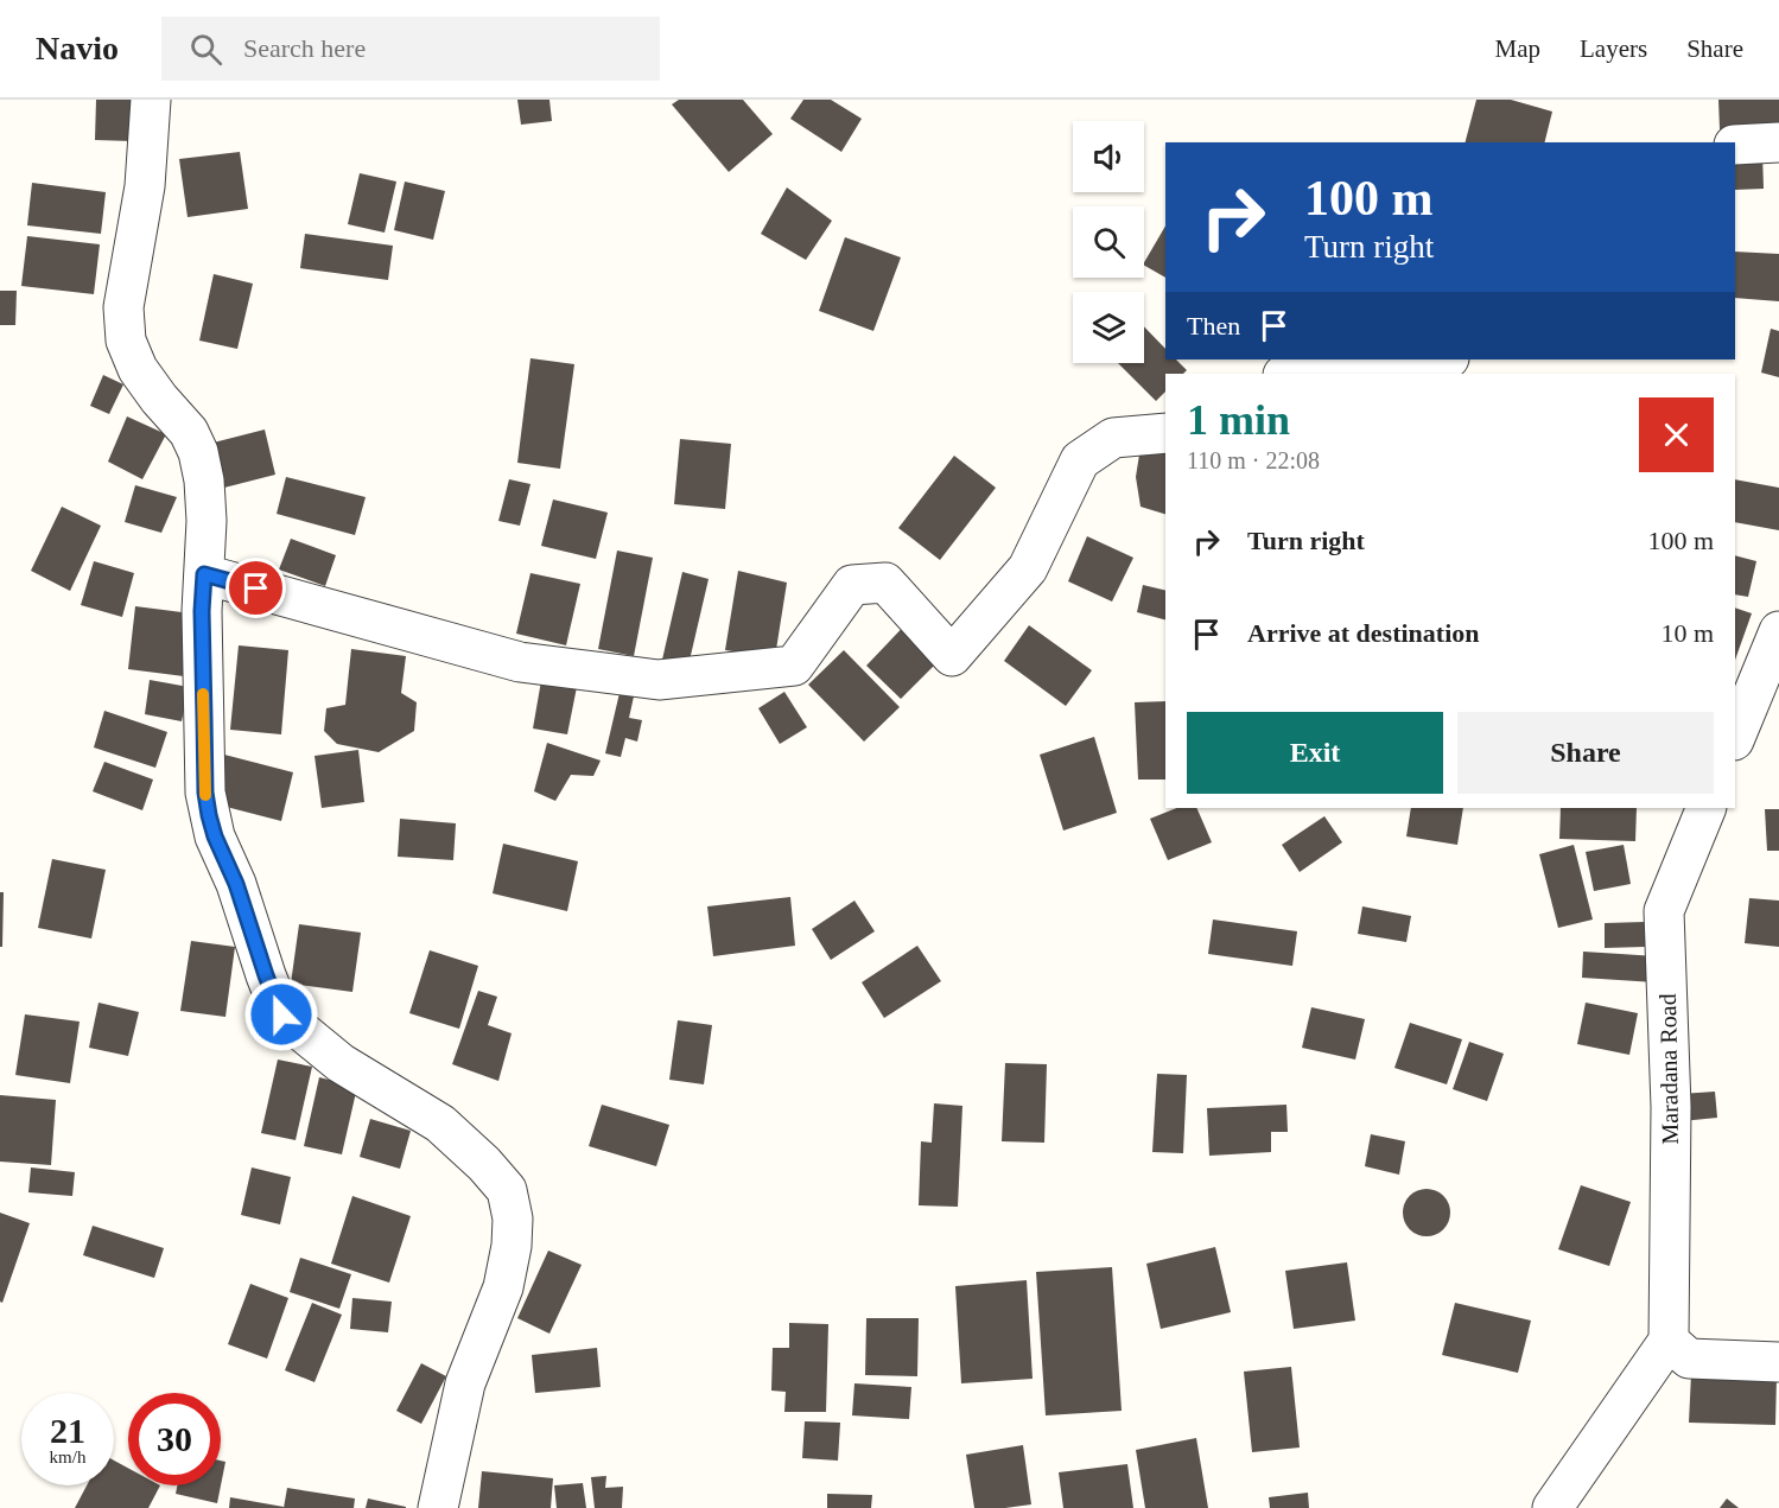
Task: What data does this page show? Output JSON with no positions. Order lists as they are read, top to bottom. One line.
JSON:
{"streets":{"street":["Maradana Road"]},"page":{"header":"Navio","search":"Search here","nav":["Map","Layers","Share"],"turn":["100 m","Turn right"],"then":"Then","heading":["1 min","110 m · 22:08"],"list":[{"name":"Turn right","value":"100 m"},{"name":"Arrive at destination","value":"10 m"}],"buttons":["Exit","Share"],"speed":"21 km/h","limit":"30"}}
